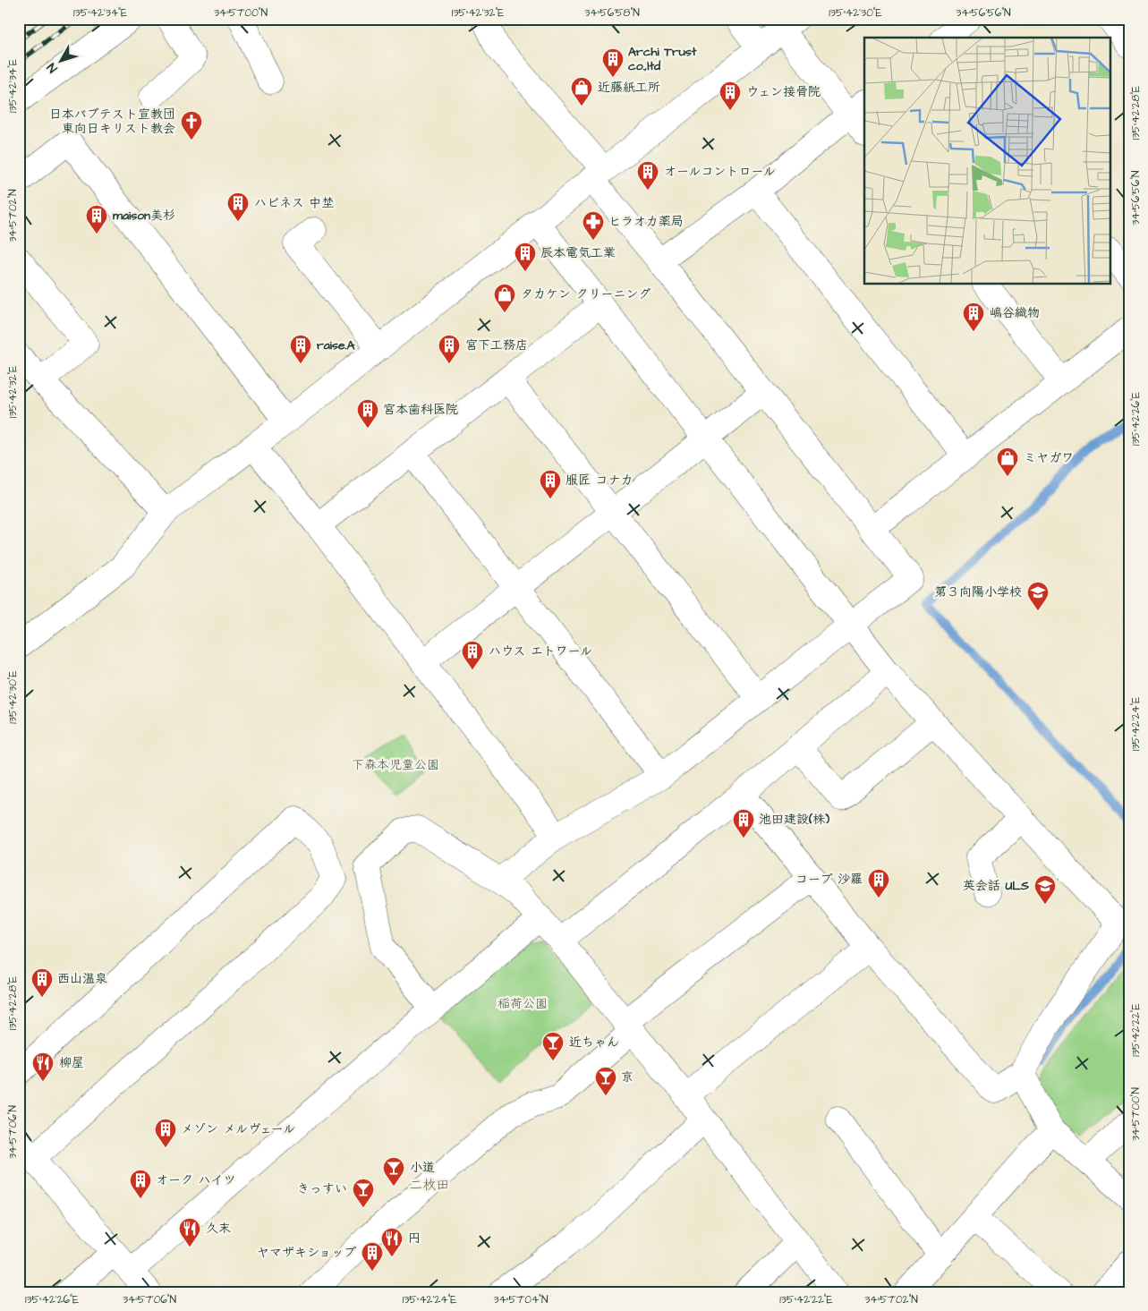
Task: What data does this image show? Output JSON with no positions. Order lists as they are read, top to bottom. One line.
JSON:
{"districts":["二枚田"],"parks":["下森本児童公園","稲荷公園"],"places":{"building":["Archi Trust co.,ltd","ウェン接骨院","オールコントロール","ハピネス 中埜","maison美杉","辰本電気工業","嶋谷織物","raise.A","宮下工務店","宮本歯科医院","服匠 コナカ","ハウス エトワール","池田建設(株)","コープ 沙羅","西山温泉","メゾン メルヴェール","オーク ハイツ","ヤマザキショップ"],"shop":["近藤紙工所","タカケン クリーニング","ミヤガワ"],"church":["日本パブテスト宣教団 東向日キリスト教会"],"pharmacy":["ヒラオカ薬局"],"school or university":["第３向陽小学校","英会話 ULS"],"bar":["近ちゃん","京","小道","きっすい"],"restaurant":["柳屋","久末","円"]},"north":"bottom left","coordinates":["135°42'34\"E","34°57'00\"N","135°42'32\"E","34°56'58\"N","135°42'30\"E","34°56'56\"N","135°42'28\"E","34°57'02\"N","135°42'26\"E","135°42'24\"E","135°42'22\"E","34°57'06\"N","34°57'04\"N"]}
